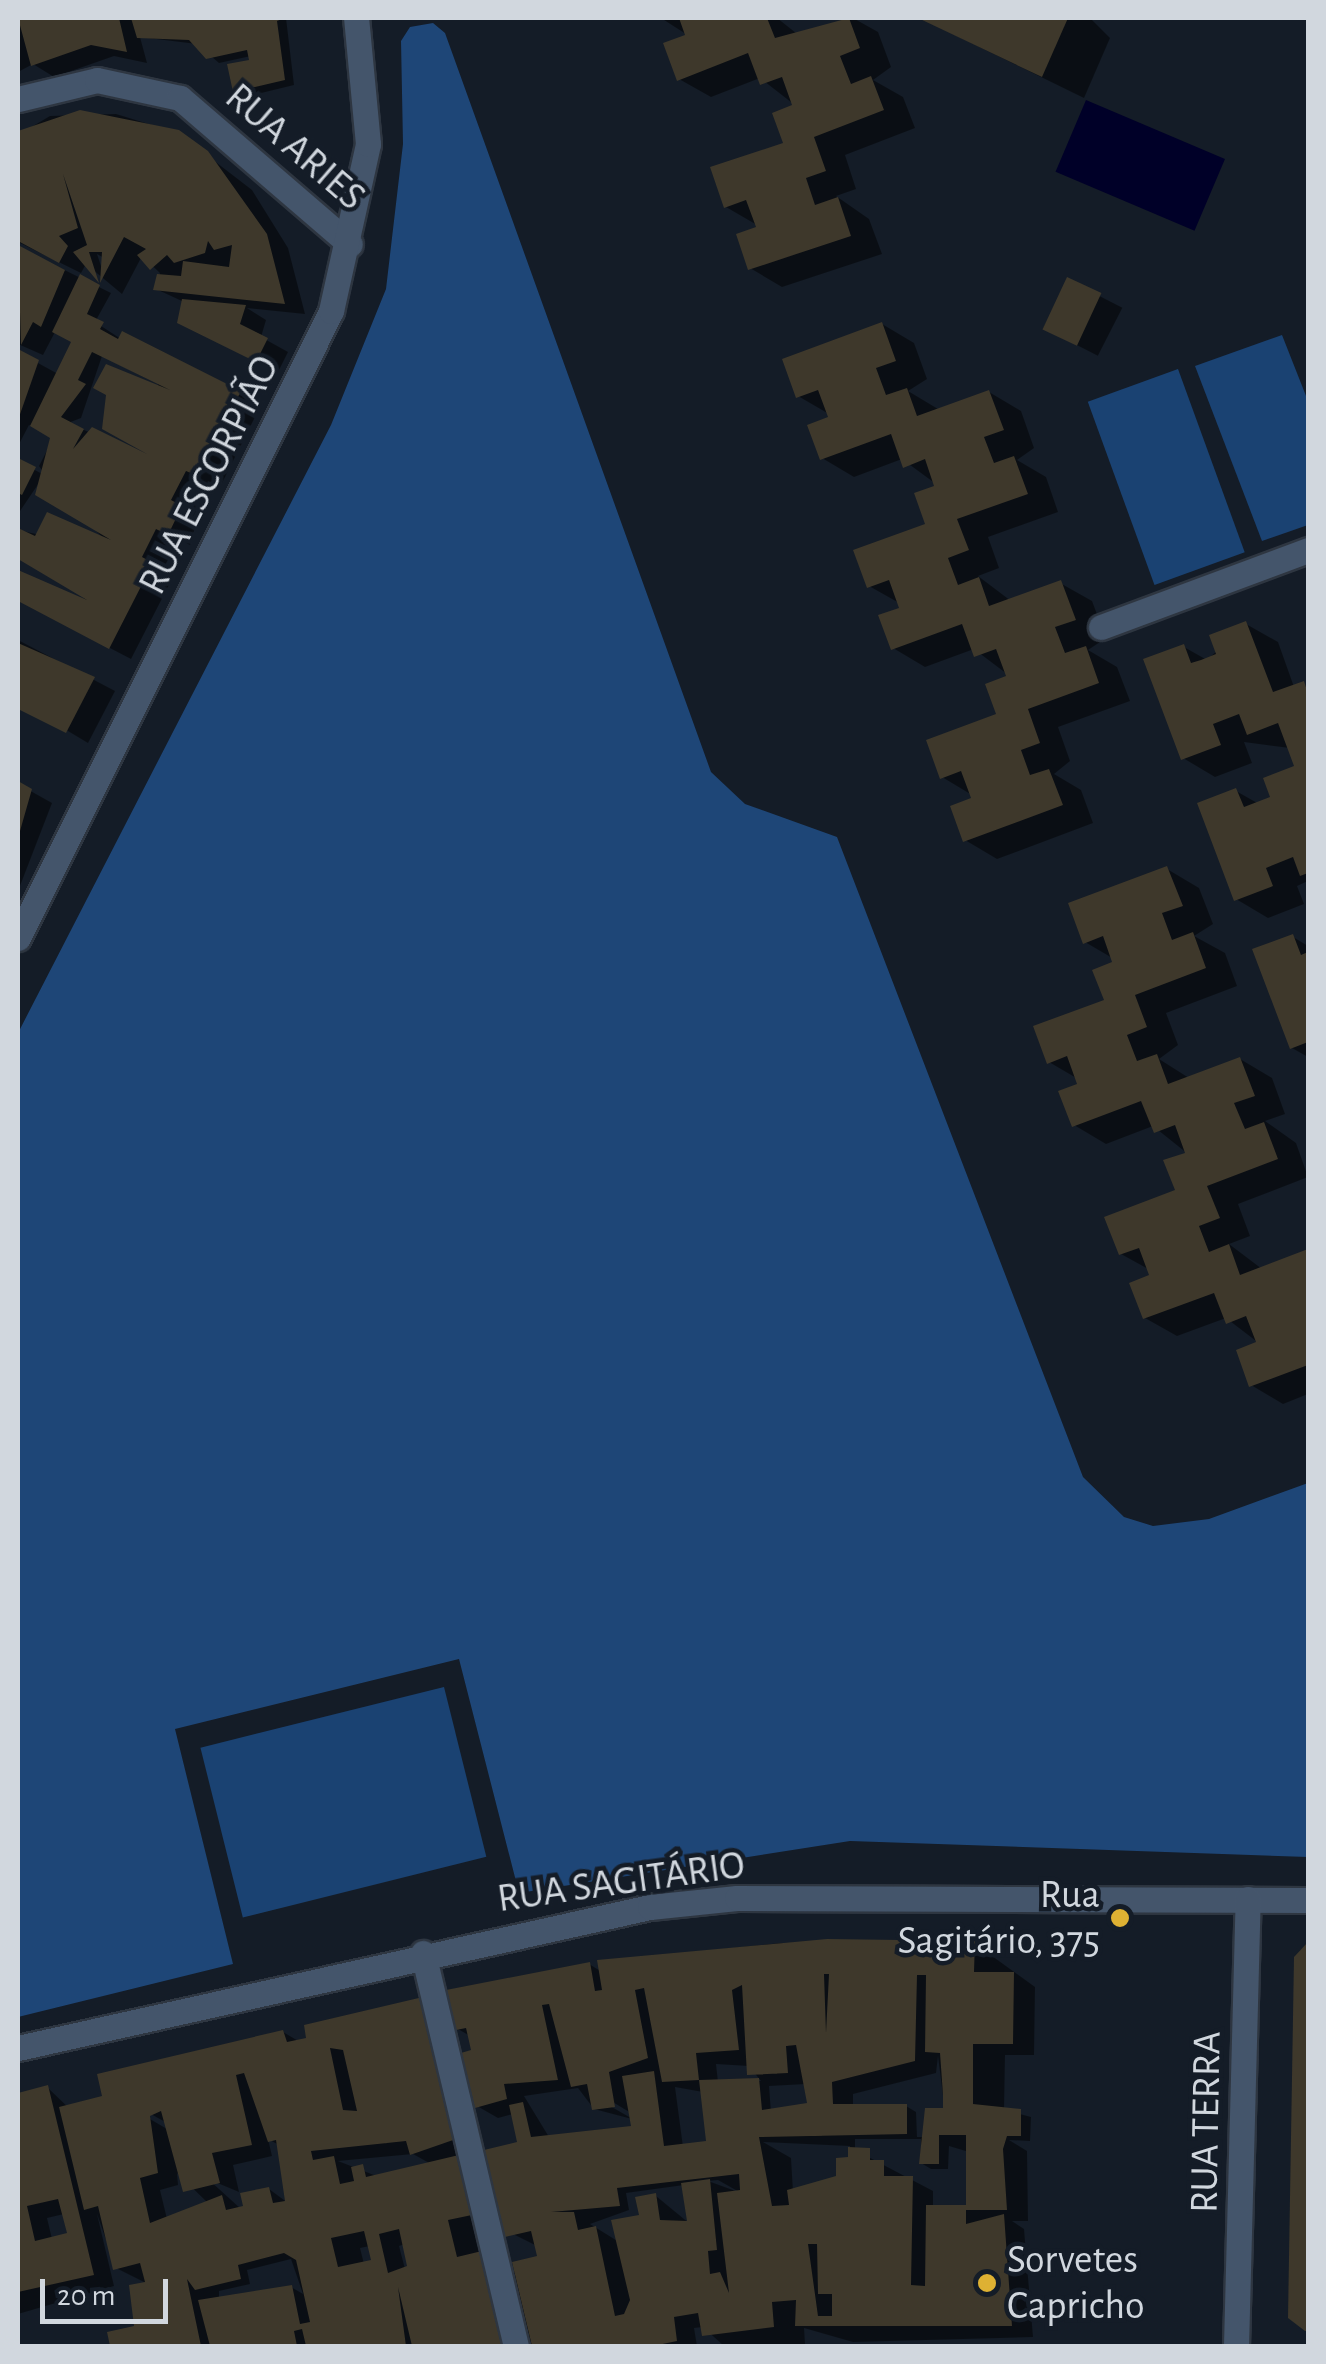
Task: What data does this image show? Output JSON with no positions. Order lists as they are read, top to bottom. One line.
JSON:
{"streets":{"street":["RUA ARIES","RUA ESCORPIÃO","RUA SAGITÁRIO","RUA TERRA"]},"crossings":[["RUA ARIES","RUA ESCORPIÃO"],["RUA SAGITÁRIO","RUA TERRA"]],"places":["Rua Sagitário, 375","Sorvetes Capricho"],"scale_bar":"20 m"}
